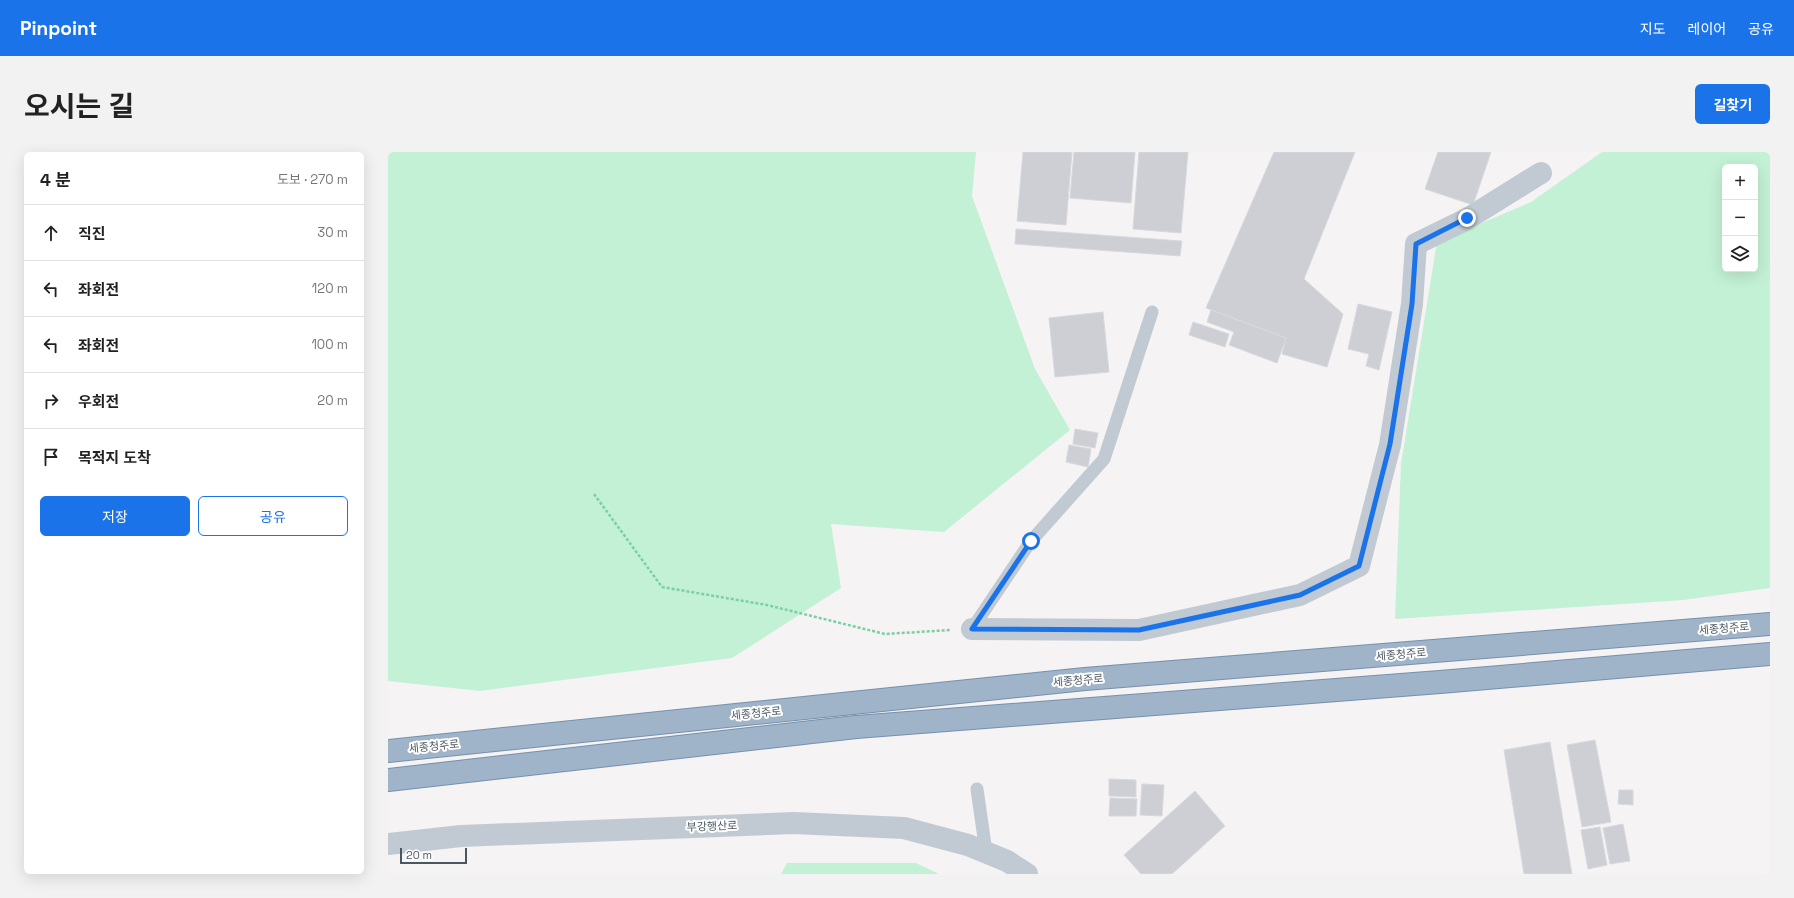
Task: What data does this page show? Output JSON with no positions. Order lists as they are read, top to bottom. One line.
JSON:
{"streets":{"highway":["세종청주로"],"street":["부강행산로"]},"scale_bar":"20 m","page":{"header":"Pinpoint","nav":["지도","레이어","공유"],"title":"오시는 길","buttons":["길찾기",["저장","공유"]],"heading":["4 분","도보 · 270 m"],"map_buttons":["+","−"],"list":[["직진","30 m"],["좌회전","120 m"],["좌회전","100 m"],["우회전","20 m"],"목적지 도착"],"scale":"20 m"}}
